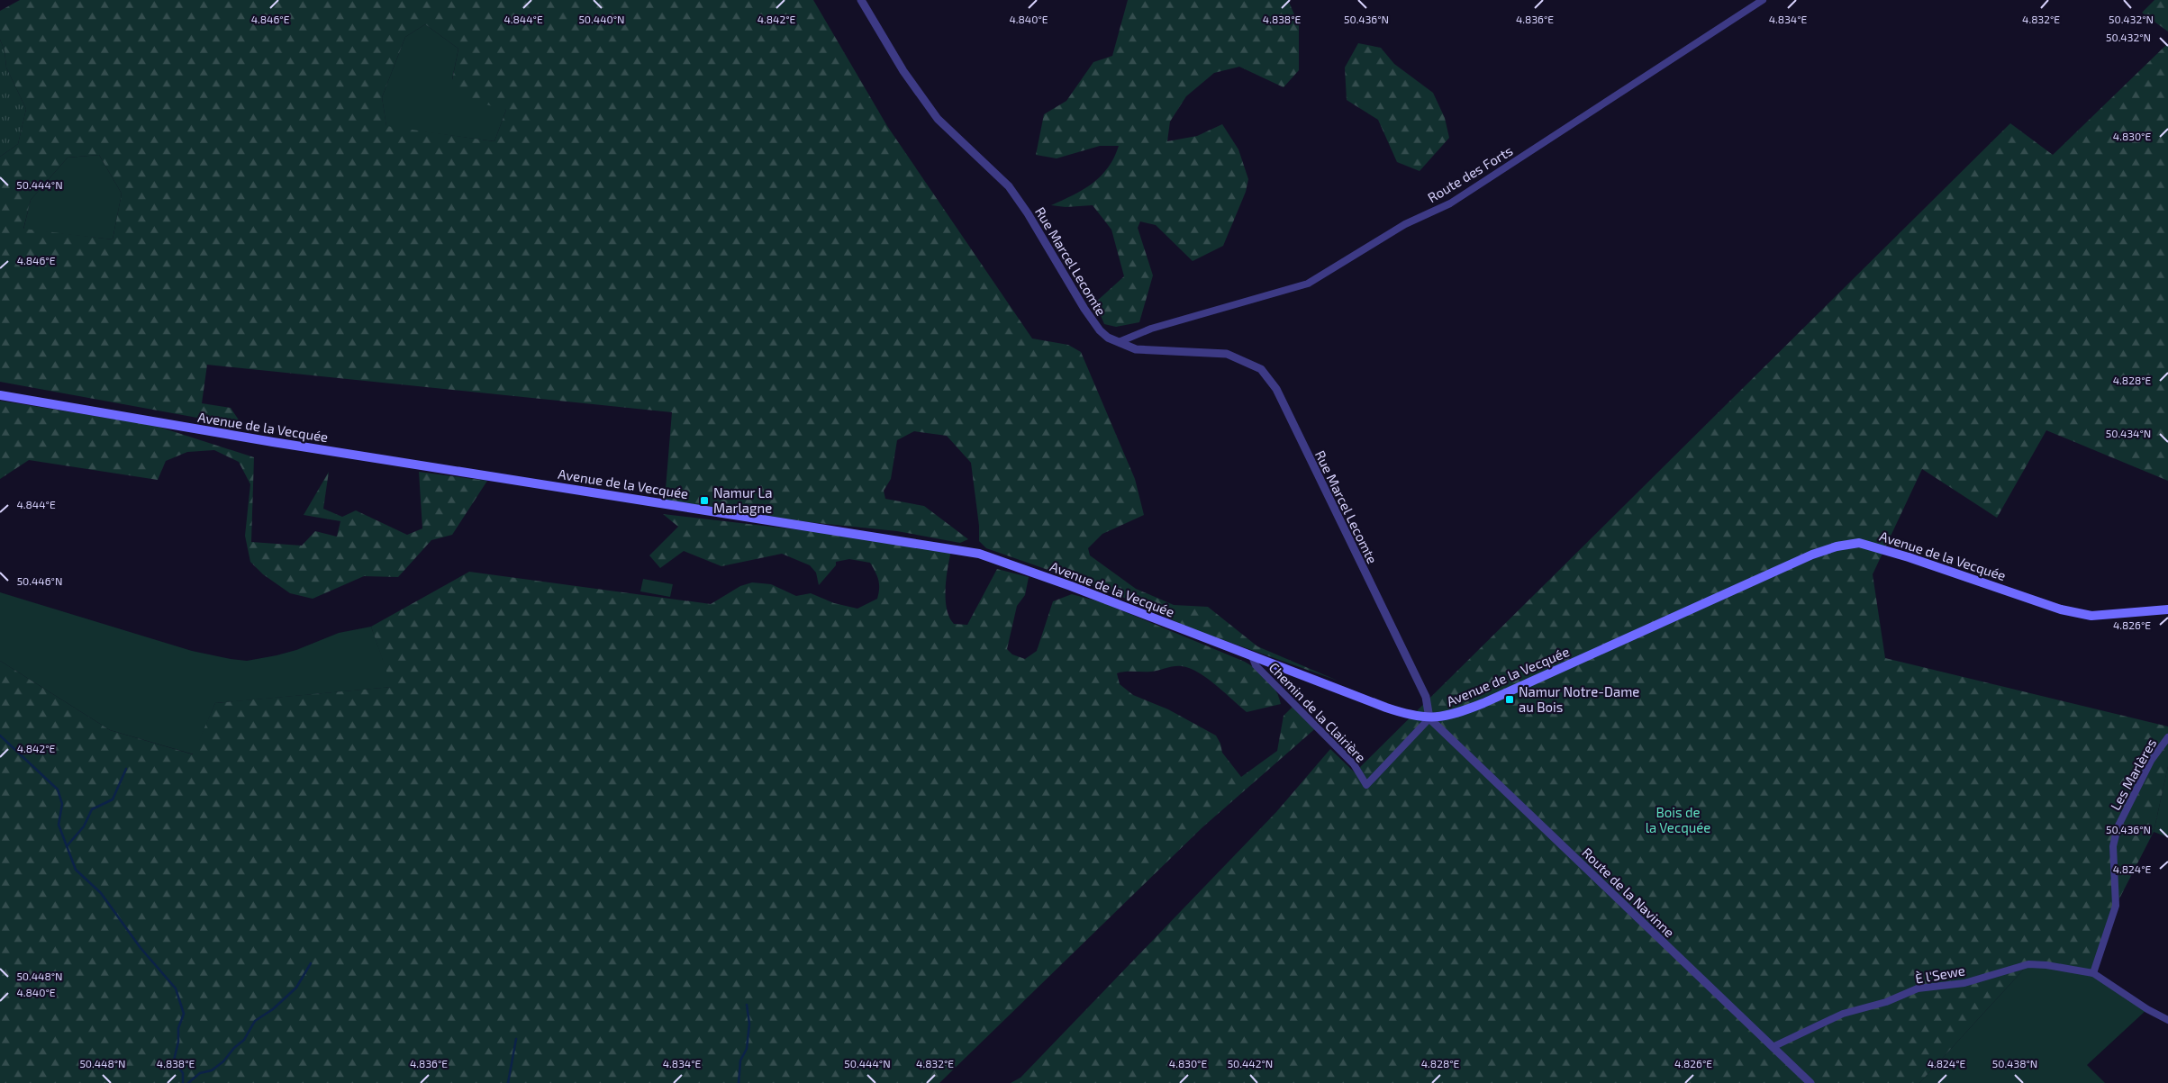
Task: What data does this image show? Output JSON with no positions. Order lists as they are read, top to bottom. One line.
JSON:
{"streets":{"main road":["Avenue de la Vecquée"],"street":["Route des Forts","Rue Marcel Lecomte","Chemin de la Clairière","Les Marlères","Route de la Navinne","È l'Sewe"]},"crossings":[["Route des Forts","Rue Marcel Lecomte"],["Rue Marcel Lecomte","Avenue de la Vecquée"],["Rue Marcel Lecomte","Chemin de la Clairière"],["Rue Marcel Lecomte","Route de la Navinne"],["Avenue de la Vecquée","Chemin de la Clairière"],["Avenue de la Vecquée","Route de la Navinne"],["Chemin de la Clairière","Route de la Navinne"],["Les Marlères","È l'Sewe"],["Route de la Navinne","È l'Sewe"]],"parks":["Bois de la Vecquée"],"places":{"transit":["Namur La Marlagne","Namur Notre-Dame au Bois"]},"coordinates":["4.846°E","4.844°E","4.842°E","4.840°E","4.838°E","4.836°E","4.834°E","4.832°E","50.440°N","50.436°N","50.432°N","4.830°E","50.444°N","4.828°E","50.434°N","50.446°N","4.826°E","4.824°E","50.448°N","50.442°N","50.438°N"]}
